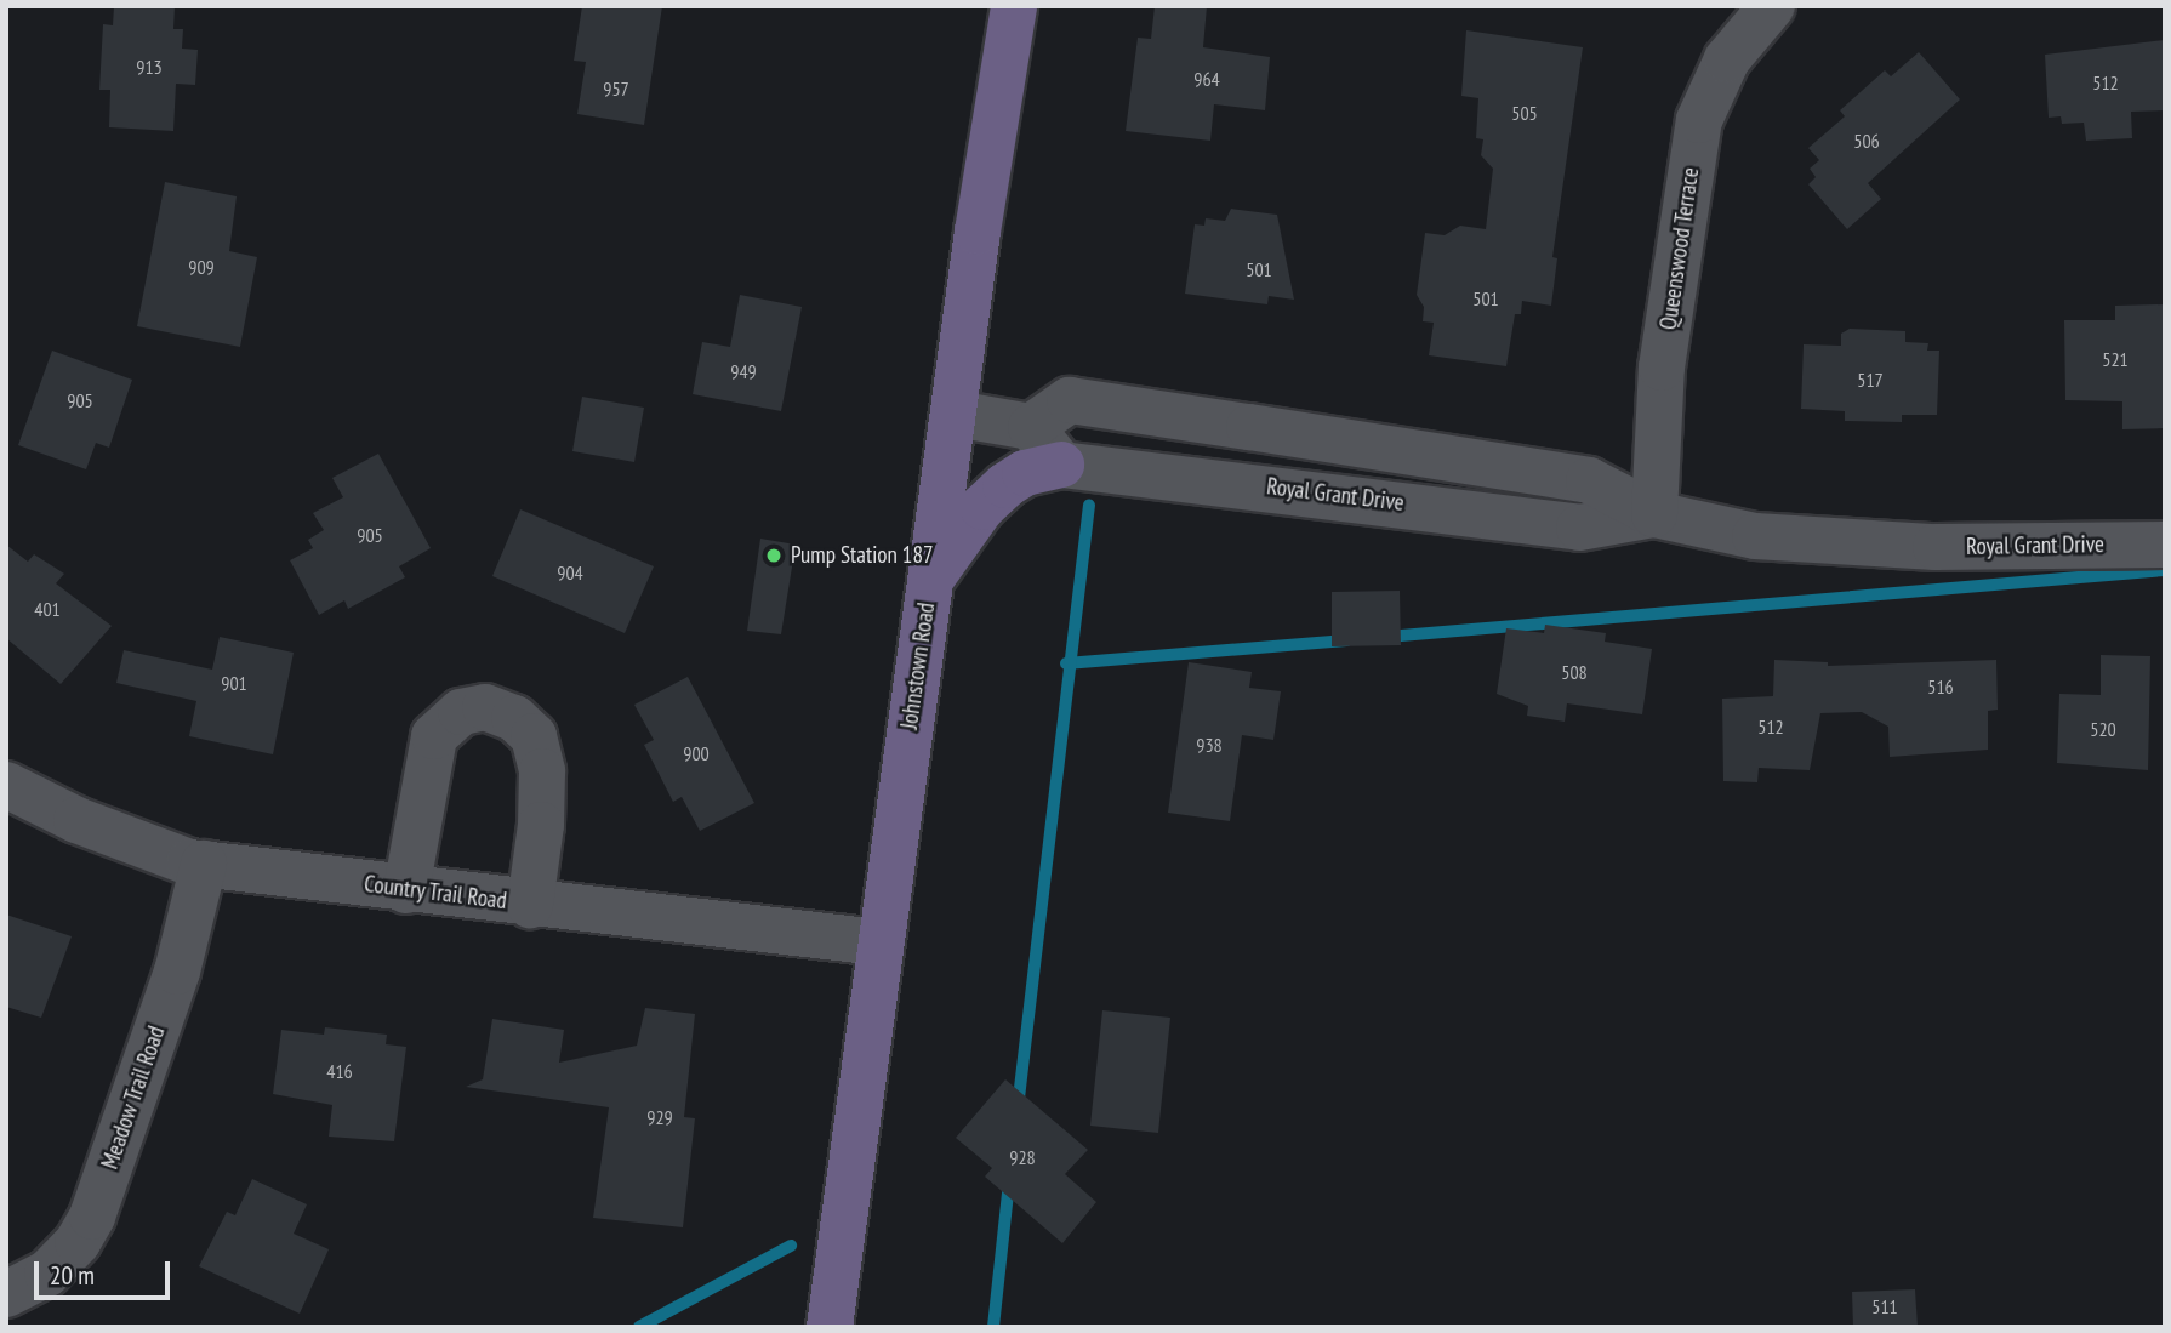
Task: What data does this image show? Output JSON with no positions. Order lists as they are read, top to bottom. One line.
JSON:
{"streets":{"main road":["Johnstown Road"],"street":["Queenswood Terrace","Royal Grant Drive","Country Trail Road","Meadow Trail Road"]},"crossings":[["Queenswood Terrace","Royal Grant Drive"],["Johnstown Road","Country Trail Road"],["Country Trail Road","Meadow Trail Road"]],"places":["Pump Station 187"],"house_numbers":["913","964","512","957","505","506","909","501","501","521","949","517","905","905","904","401","508","901","516","512","520","938","900","416","929","928","511"],"scale_bar":"20 m"}
